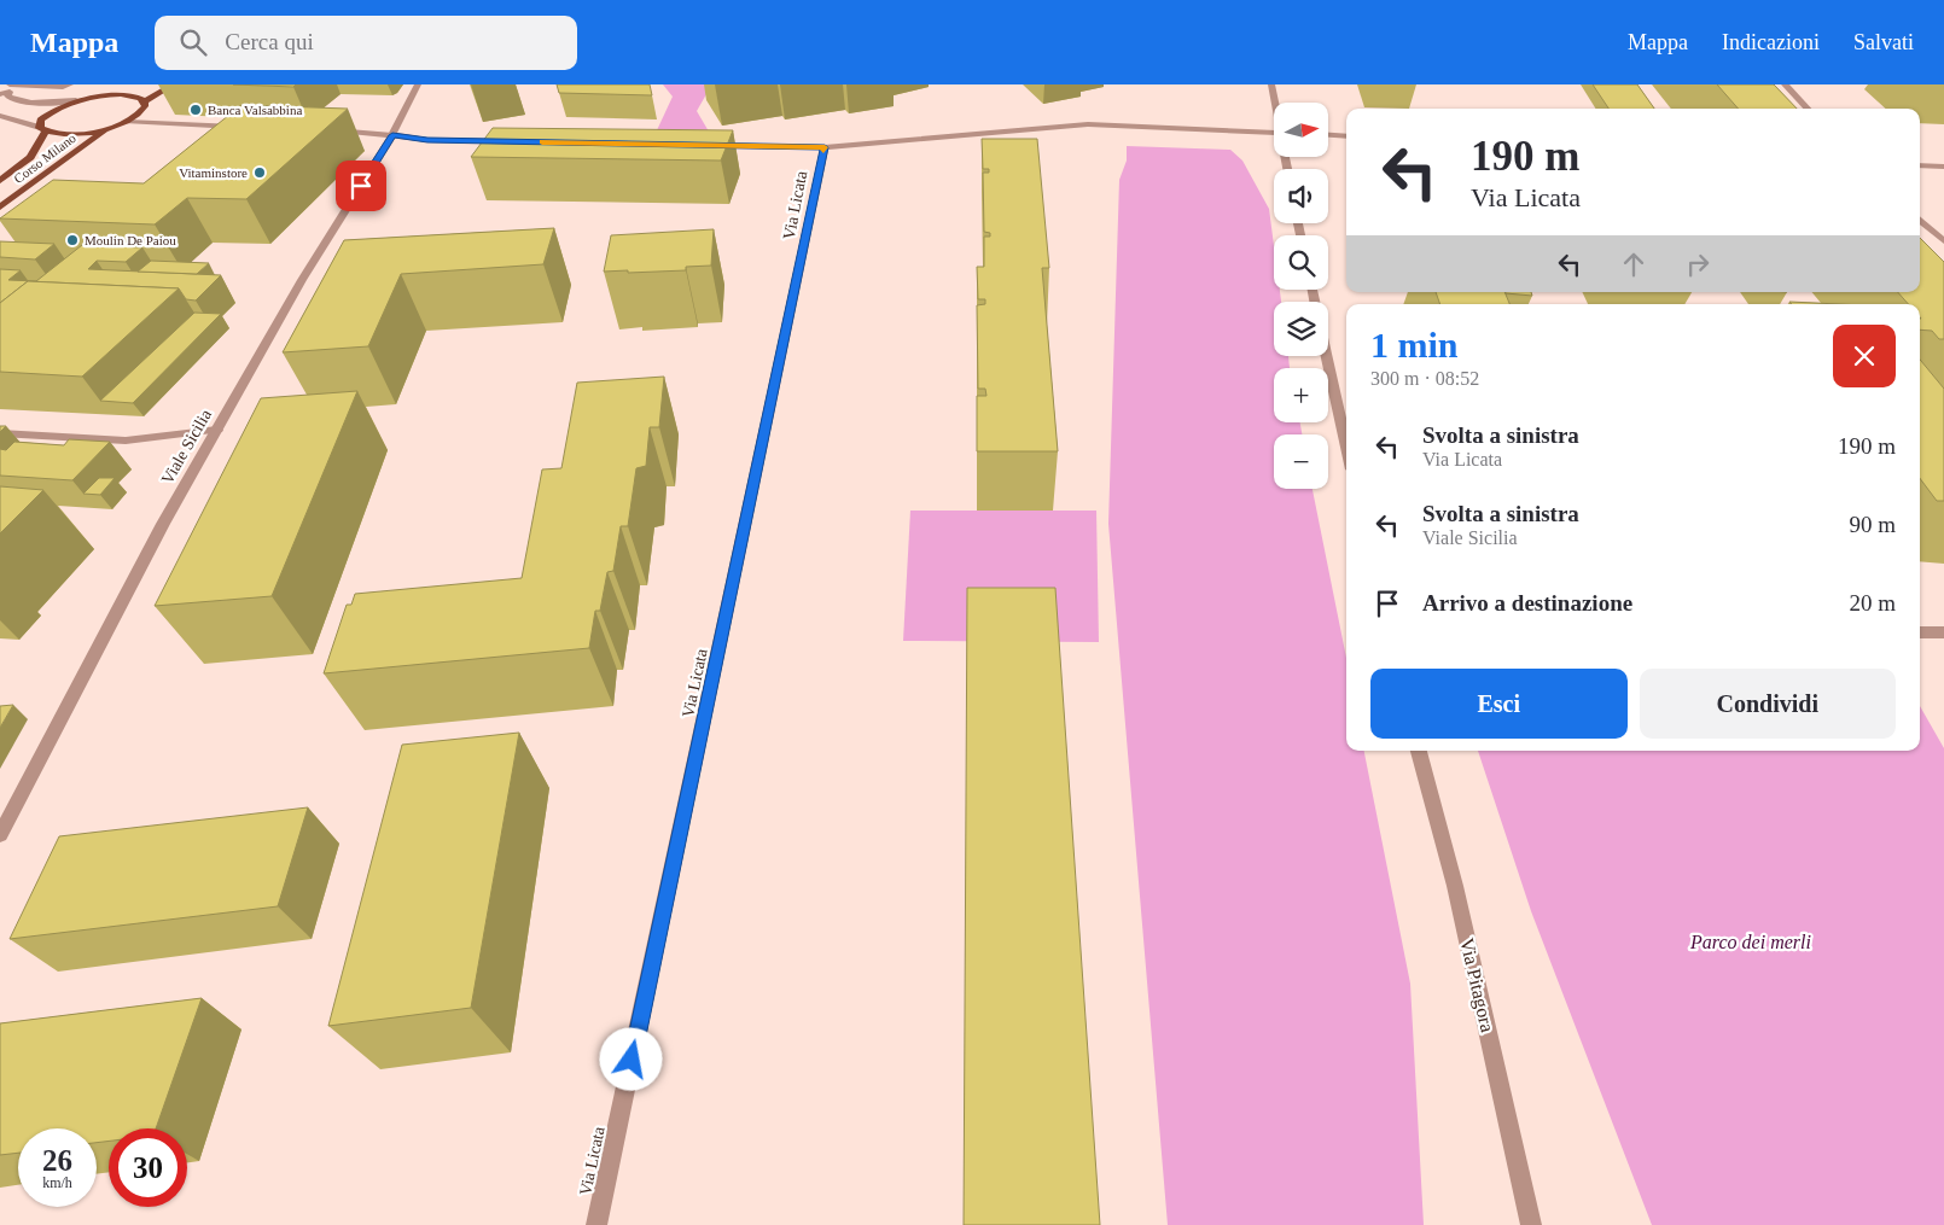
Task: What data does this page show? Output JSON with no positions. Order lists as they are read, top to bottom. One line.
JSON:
{"streets":{"main road":["Corso Milano"],"street":["Via Licata","Viale Sicilia","Via Pitagora"]},"parks":["Parco dei merli"],"places":["Banca Valsabbina","Vitaminstore","Moulin De Paiou"],"north":"right","page":{"header":"Mappa","search":"Cerca qui","nav":["Mappa","Indicazioni","Salvati"],"map_buttons":["+","−"],"turn":["190 m","Via Licata"],"heading":["1 min","300 m · 08:52"],"list":[{"name":"Svolta a sinistra","note":"Via Licata","value":"190 m"},{"name":"Svolta a sinistra","note":"Viale Sicilia","value":"90 m"},{"name":"Arrivo a destinazione","value":"20 m"}],"buttons":["Esci","Condividi"],"speed":"26 km/h","limit":"30"}}
